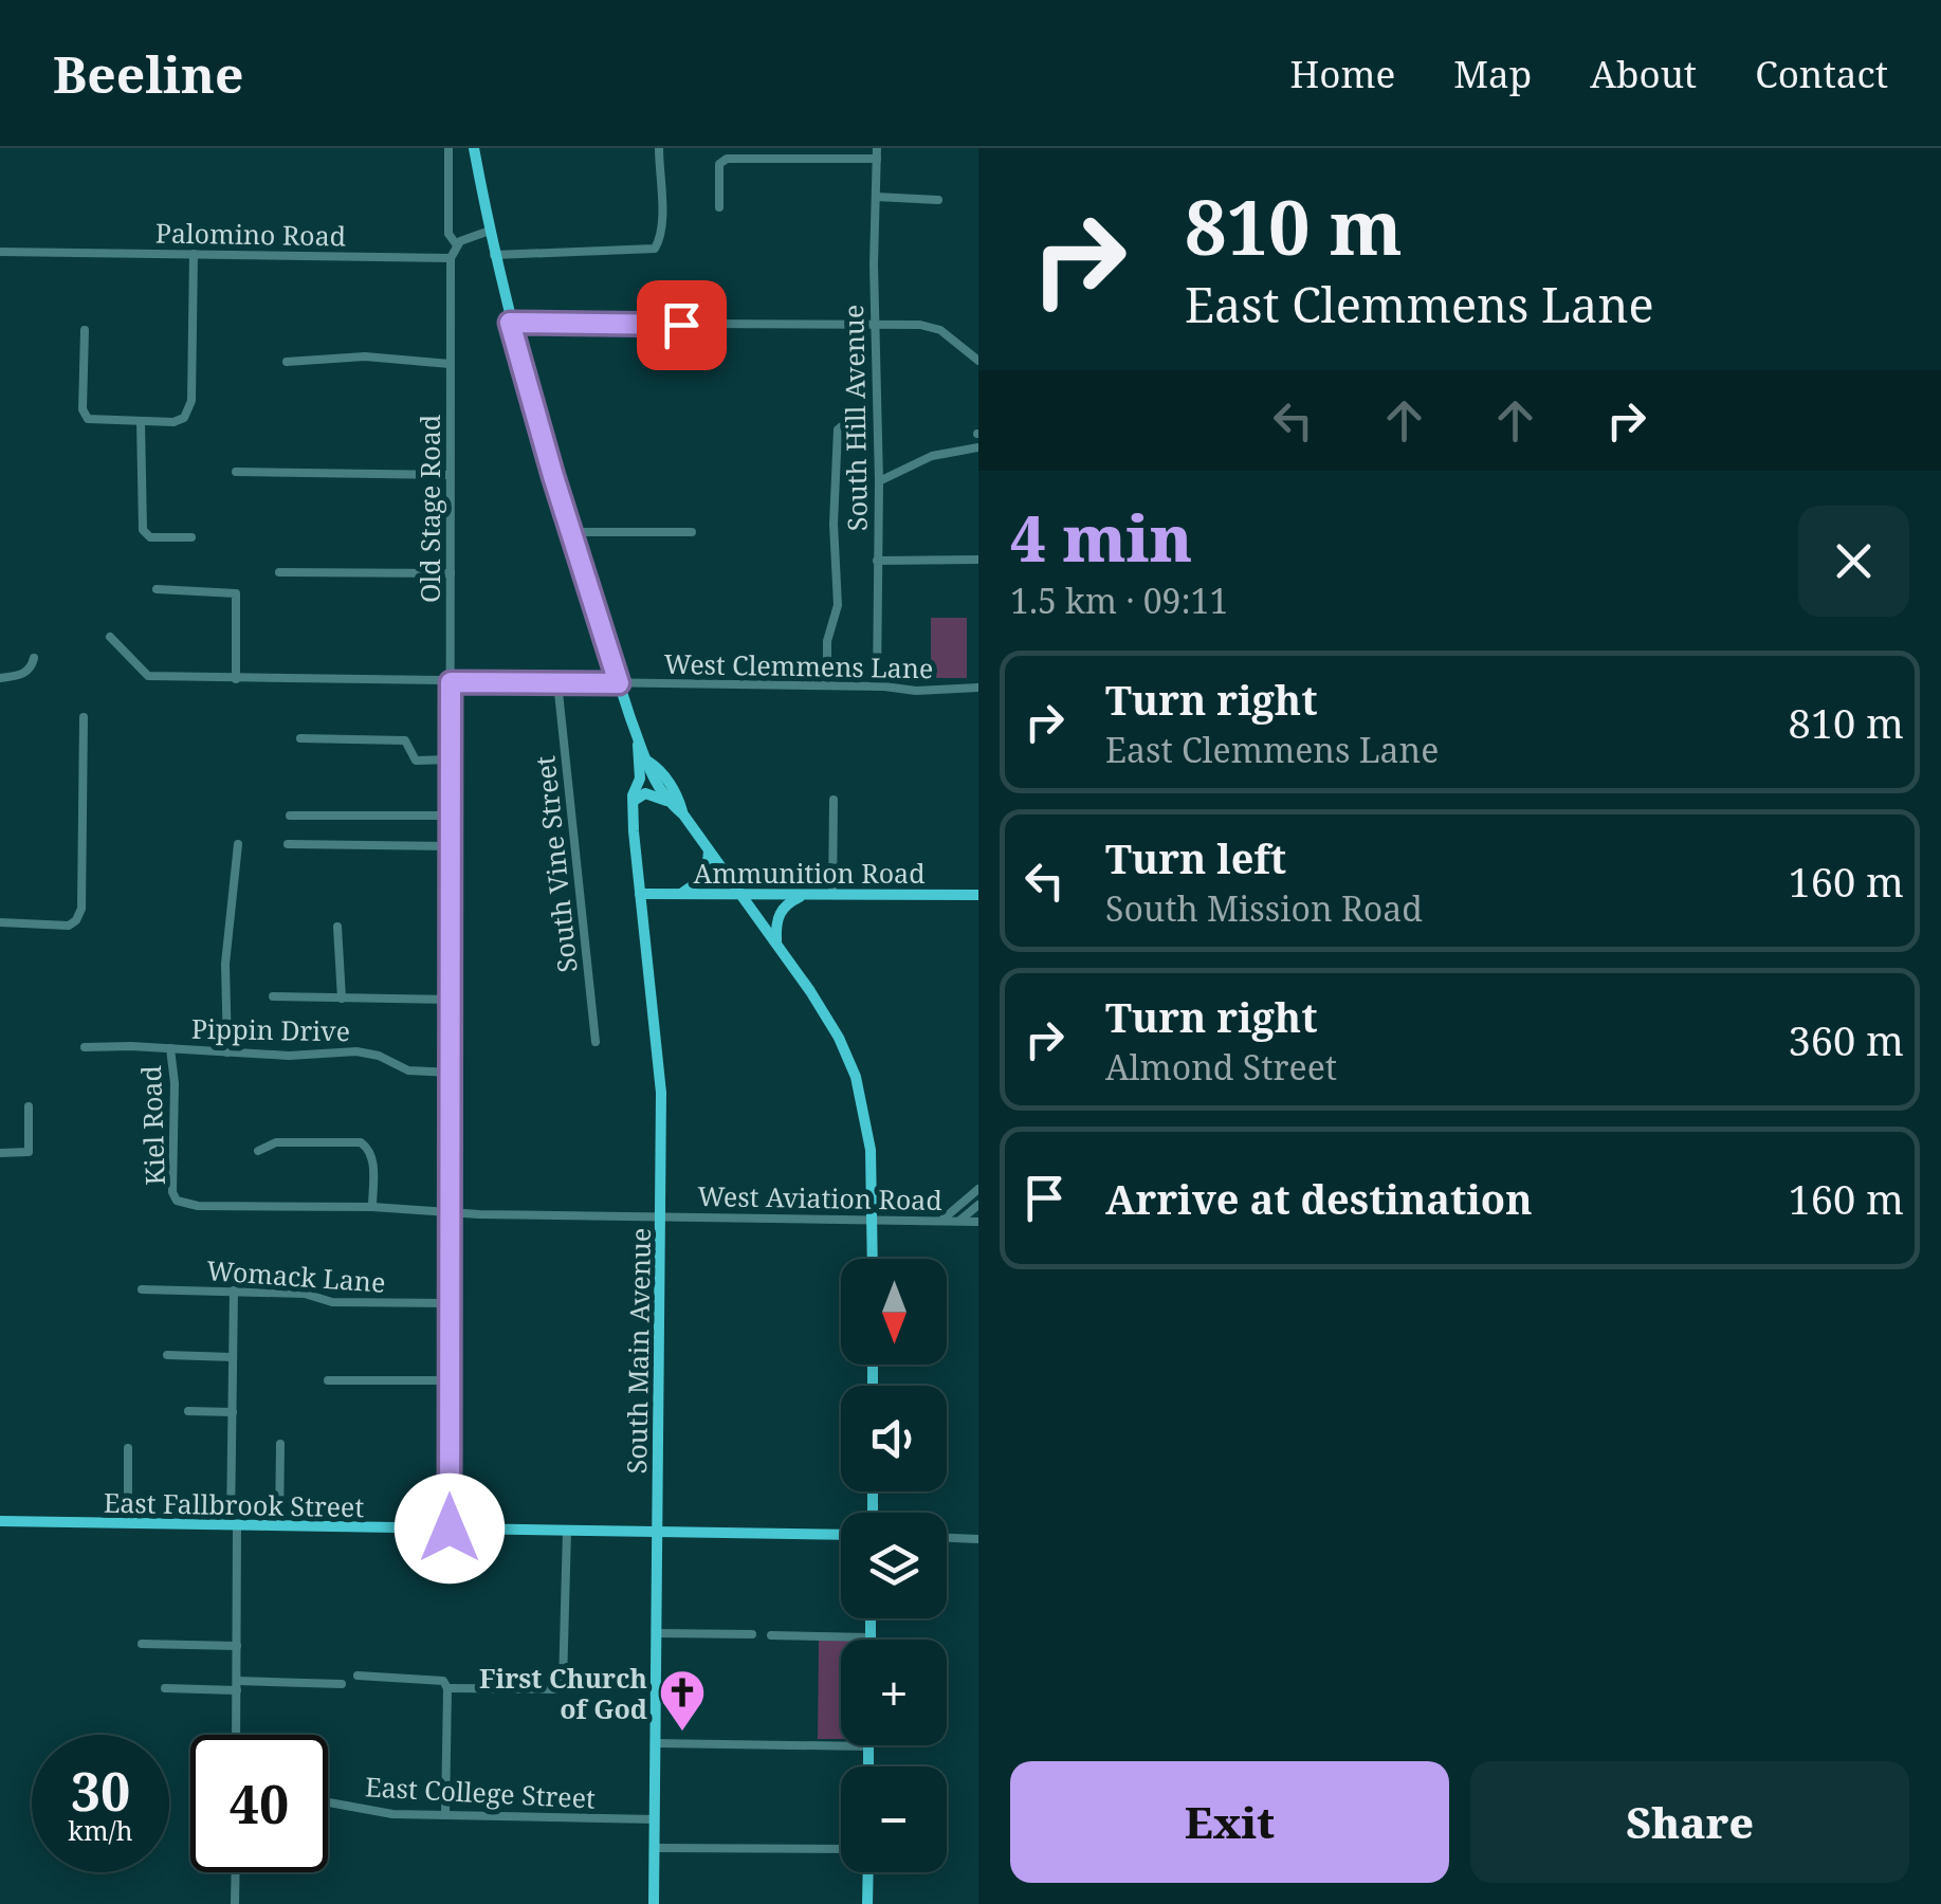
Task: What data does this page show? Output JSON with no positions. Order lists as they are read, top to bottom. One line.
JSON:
{"streets":{"main road":["Ammunition Road","South Main Avenue","East Fallbrook Street"],"street":["Palomino Road","South Hill Avenue","Old Stage Road","West Clemmens Lane","South Vine Street","Pippin Drive","Kiel Road","West Aviation Road","Womack Lane","East College Street"]},"crossings":[["Palomino Road","Old Stage Road"],["South Hill Avenue","West Clemmens Lane"],["Old Stage Road","West Clemmens Lane"],["Old Stage Road","Pippin Drive"],["Old Stage Road","West Aviation Road"],["Old Stage Road","Womack Lane"],["Old Stage Road","East Fallbrook Street"],["West Clemmens Lane","South Vine Street"],["Ammunition Road","South Main Avenue"],["Pippin Drive","Kiel Road"],["Kiel Road","West Aviation Road"],["West Aviation Road","South Main Avenue"],["South Main Avenue","East Fallbrook Street"],["South Main Avenue","East College Street"]],"places":{"church":["First Church of God"]},"north":"bottom","page":{"header":"Beeline","nav":["Home","Map","About","Contact"],"turn":["810 m","East Clemmens Lane"],"heading":["4 min","1.5 km · 09:11"],"list":[{"name":"Turn right","note":"East Clemmens Lane","value":"810 m"},{"name":"Turn left","note":"South Mission Road","value":"160 m"},{"name":"Turn right","note":"Almond Street","value":"360 m"},{"name":"Arrive at destination","value":"160 m"}],"map_buttons":["+","−"],"speed":"30 km/h","limit":"40","buttons":["Exit","Share"]}}
